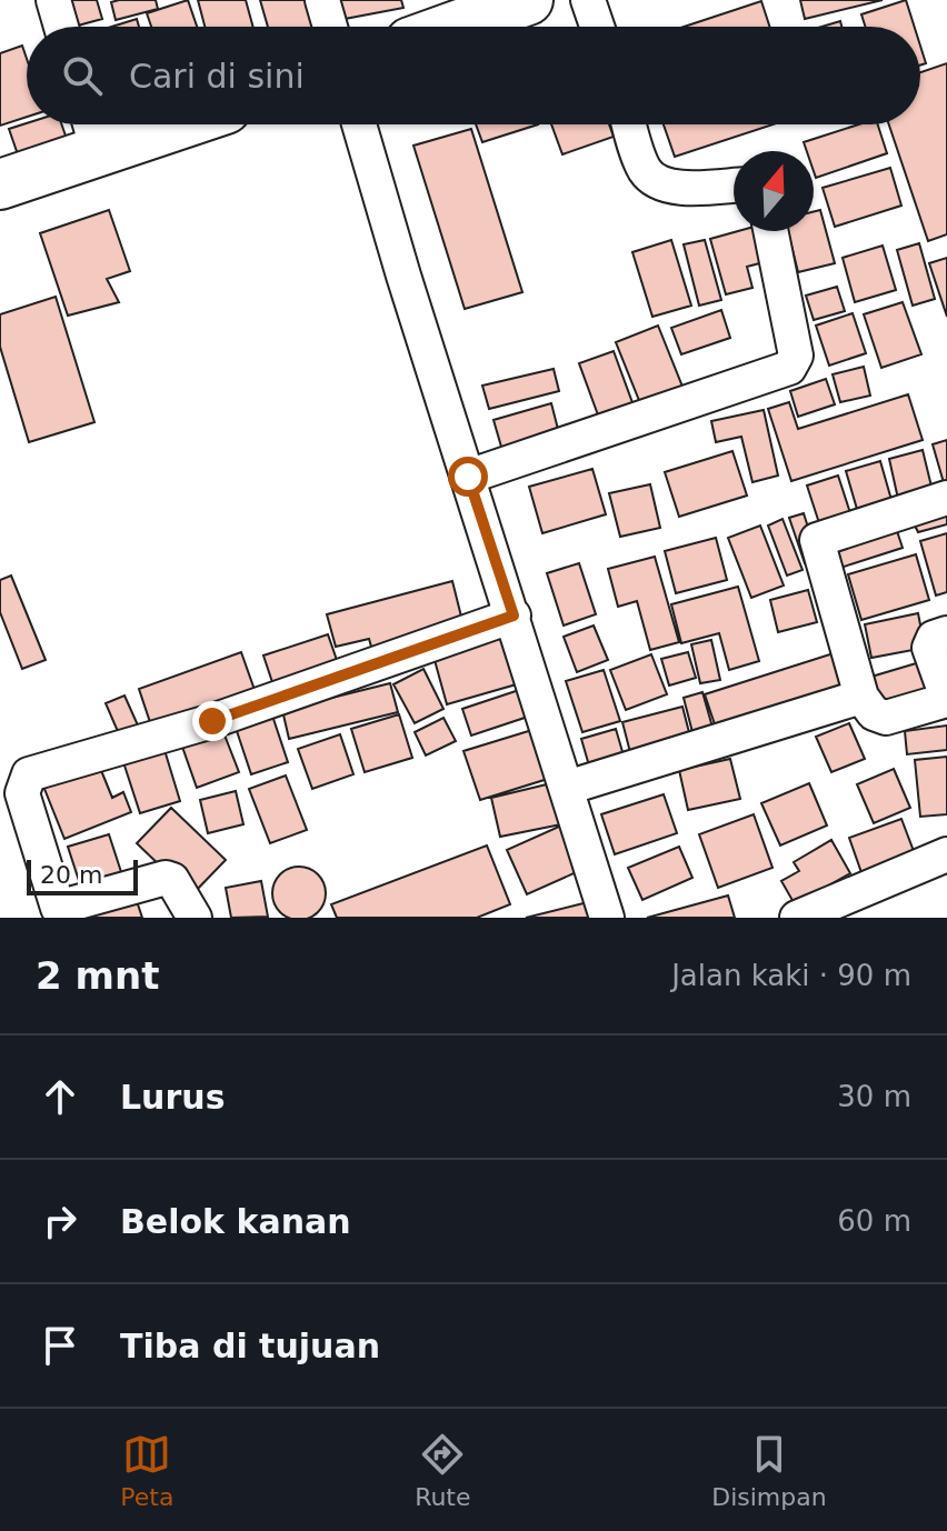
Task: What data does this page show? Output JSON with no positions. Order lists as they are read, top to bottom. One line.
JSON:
{"scale_bar":"20 m","north":"top","page":{"search":"Cari di sini","scale":"20 m","heading":["2 mnt","Jalan kaki · 90 m"],"list":[["Lurus","30 m"],["Belok kanan","60 m"],"Tiba di tujuan"],"nav":["Peta","Rute","Disimpan"]}}
